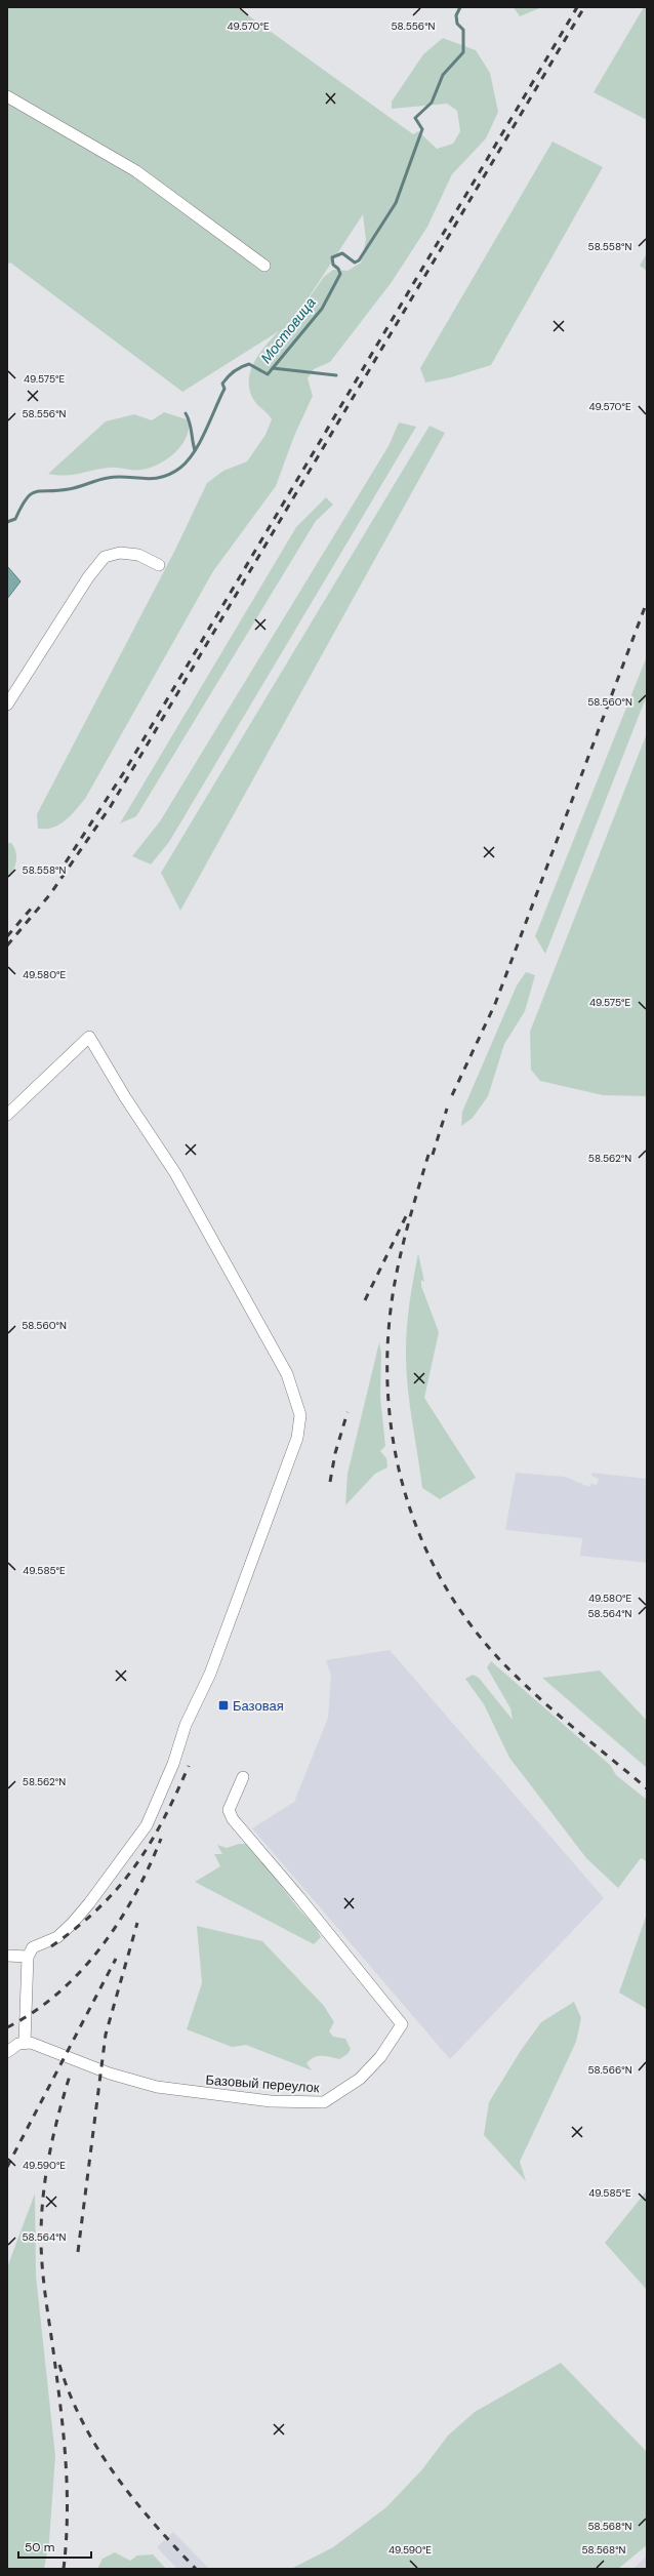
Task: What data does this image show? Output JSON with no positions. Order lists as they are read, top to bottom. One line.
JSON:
{"streets":{"street":["Базовый переулок"]},"water":["Мостовица"],"places":{"transit":["Базовая"]},"scale_bar":"50 m","coordinates":["49.570°E","58.556°N","58.558°N","49.575°E","58.560°N","49.580°E","58.562°N","49.585°E","58.564°N","58.566°N","49.590°E","58.568°N"]}
